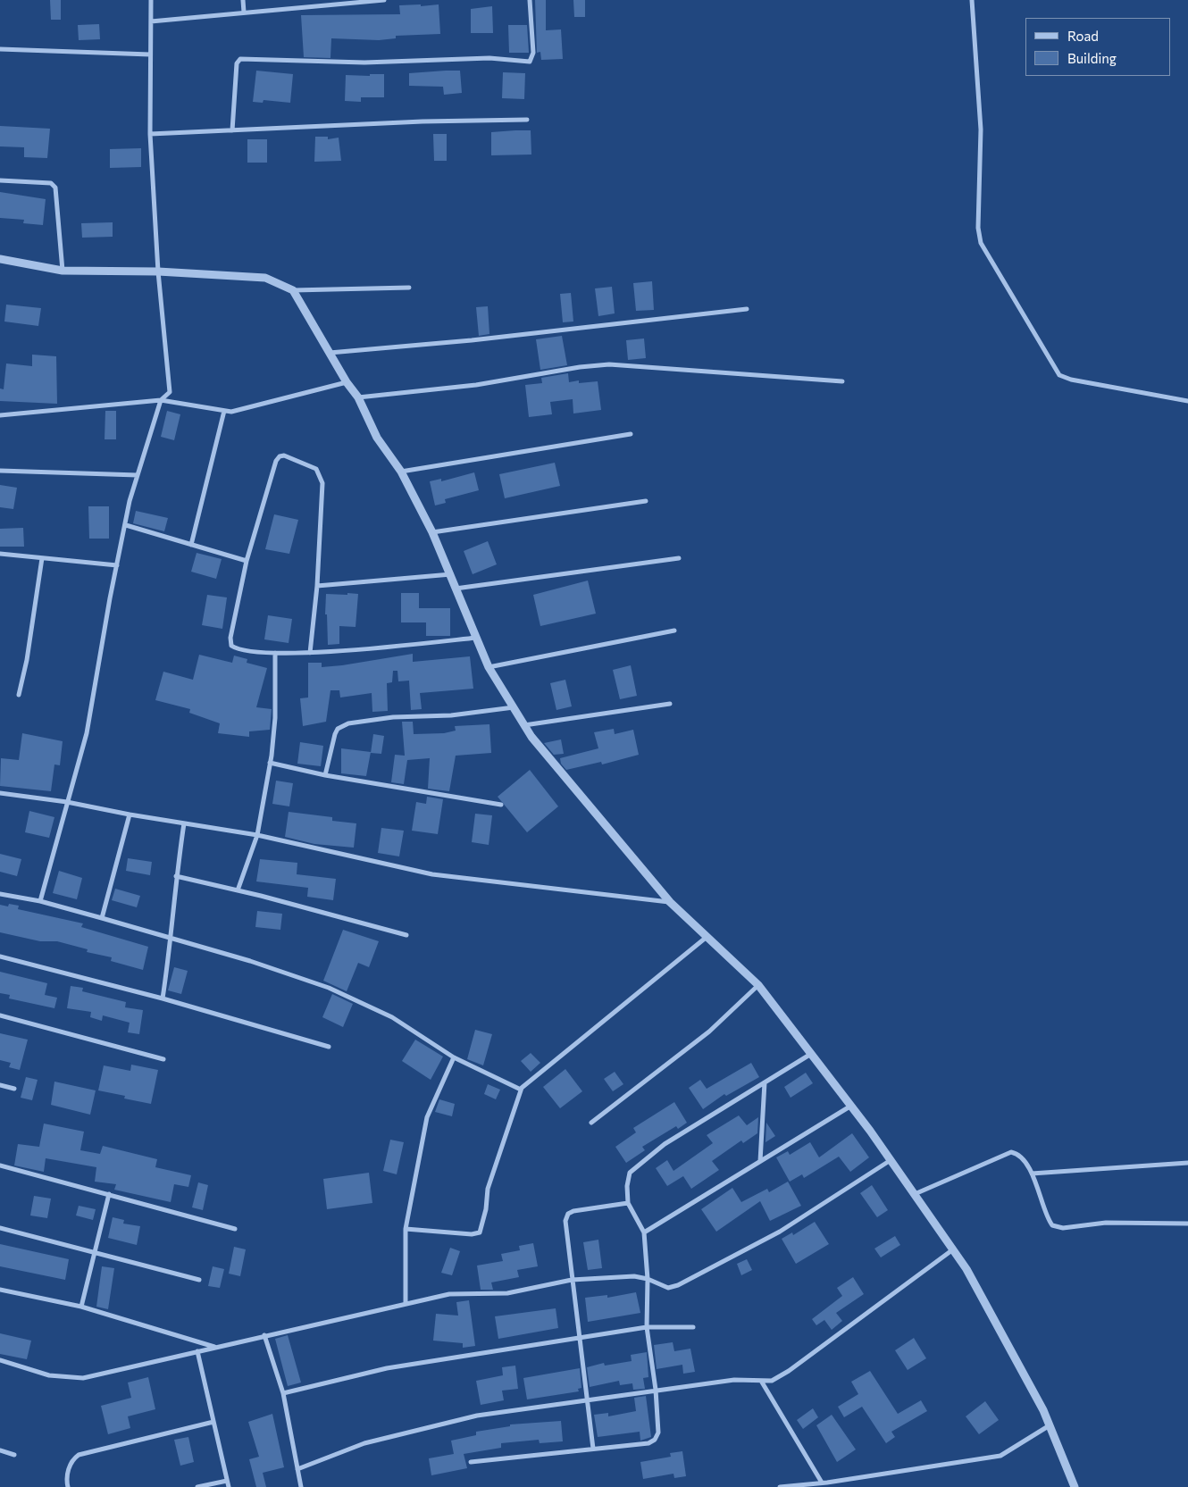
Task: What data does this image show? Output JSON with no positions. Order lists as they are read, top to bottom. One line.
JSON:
{"legend":["Road","Building"]}
